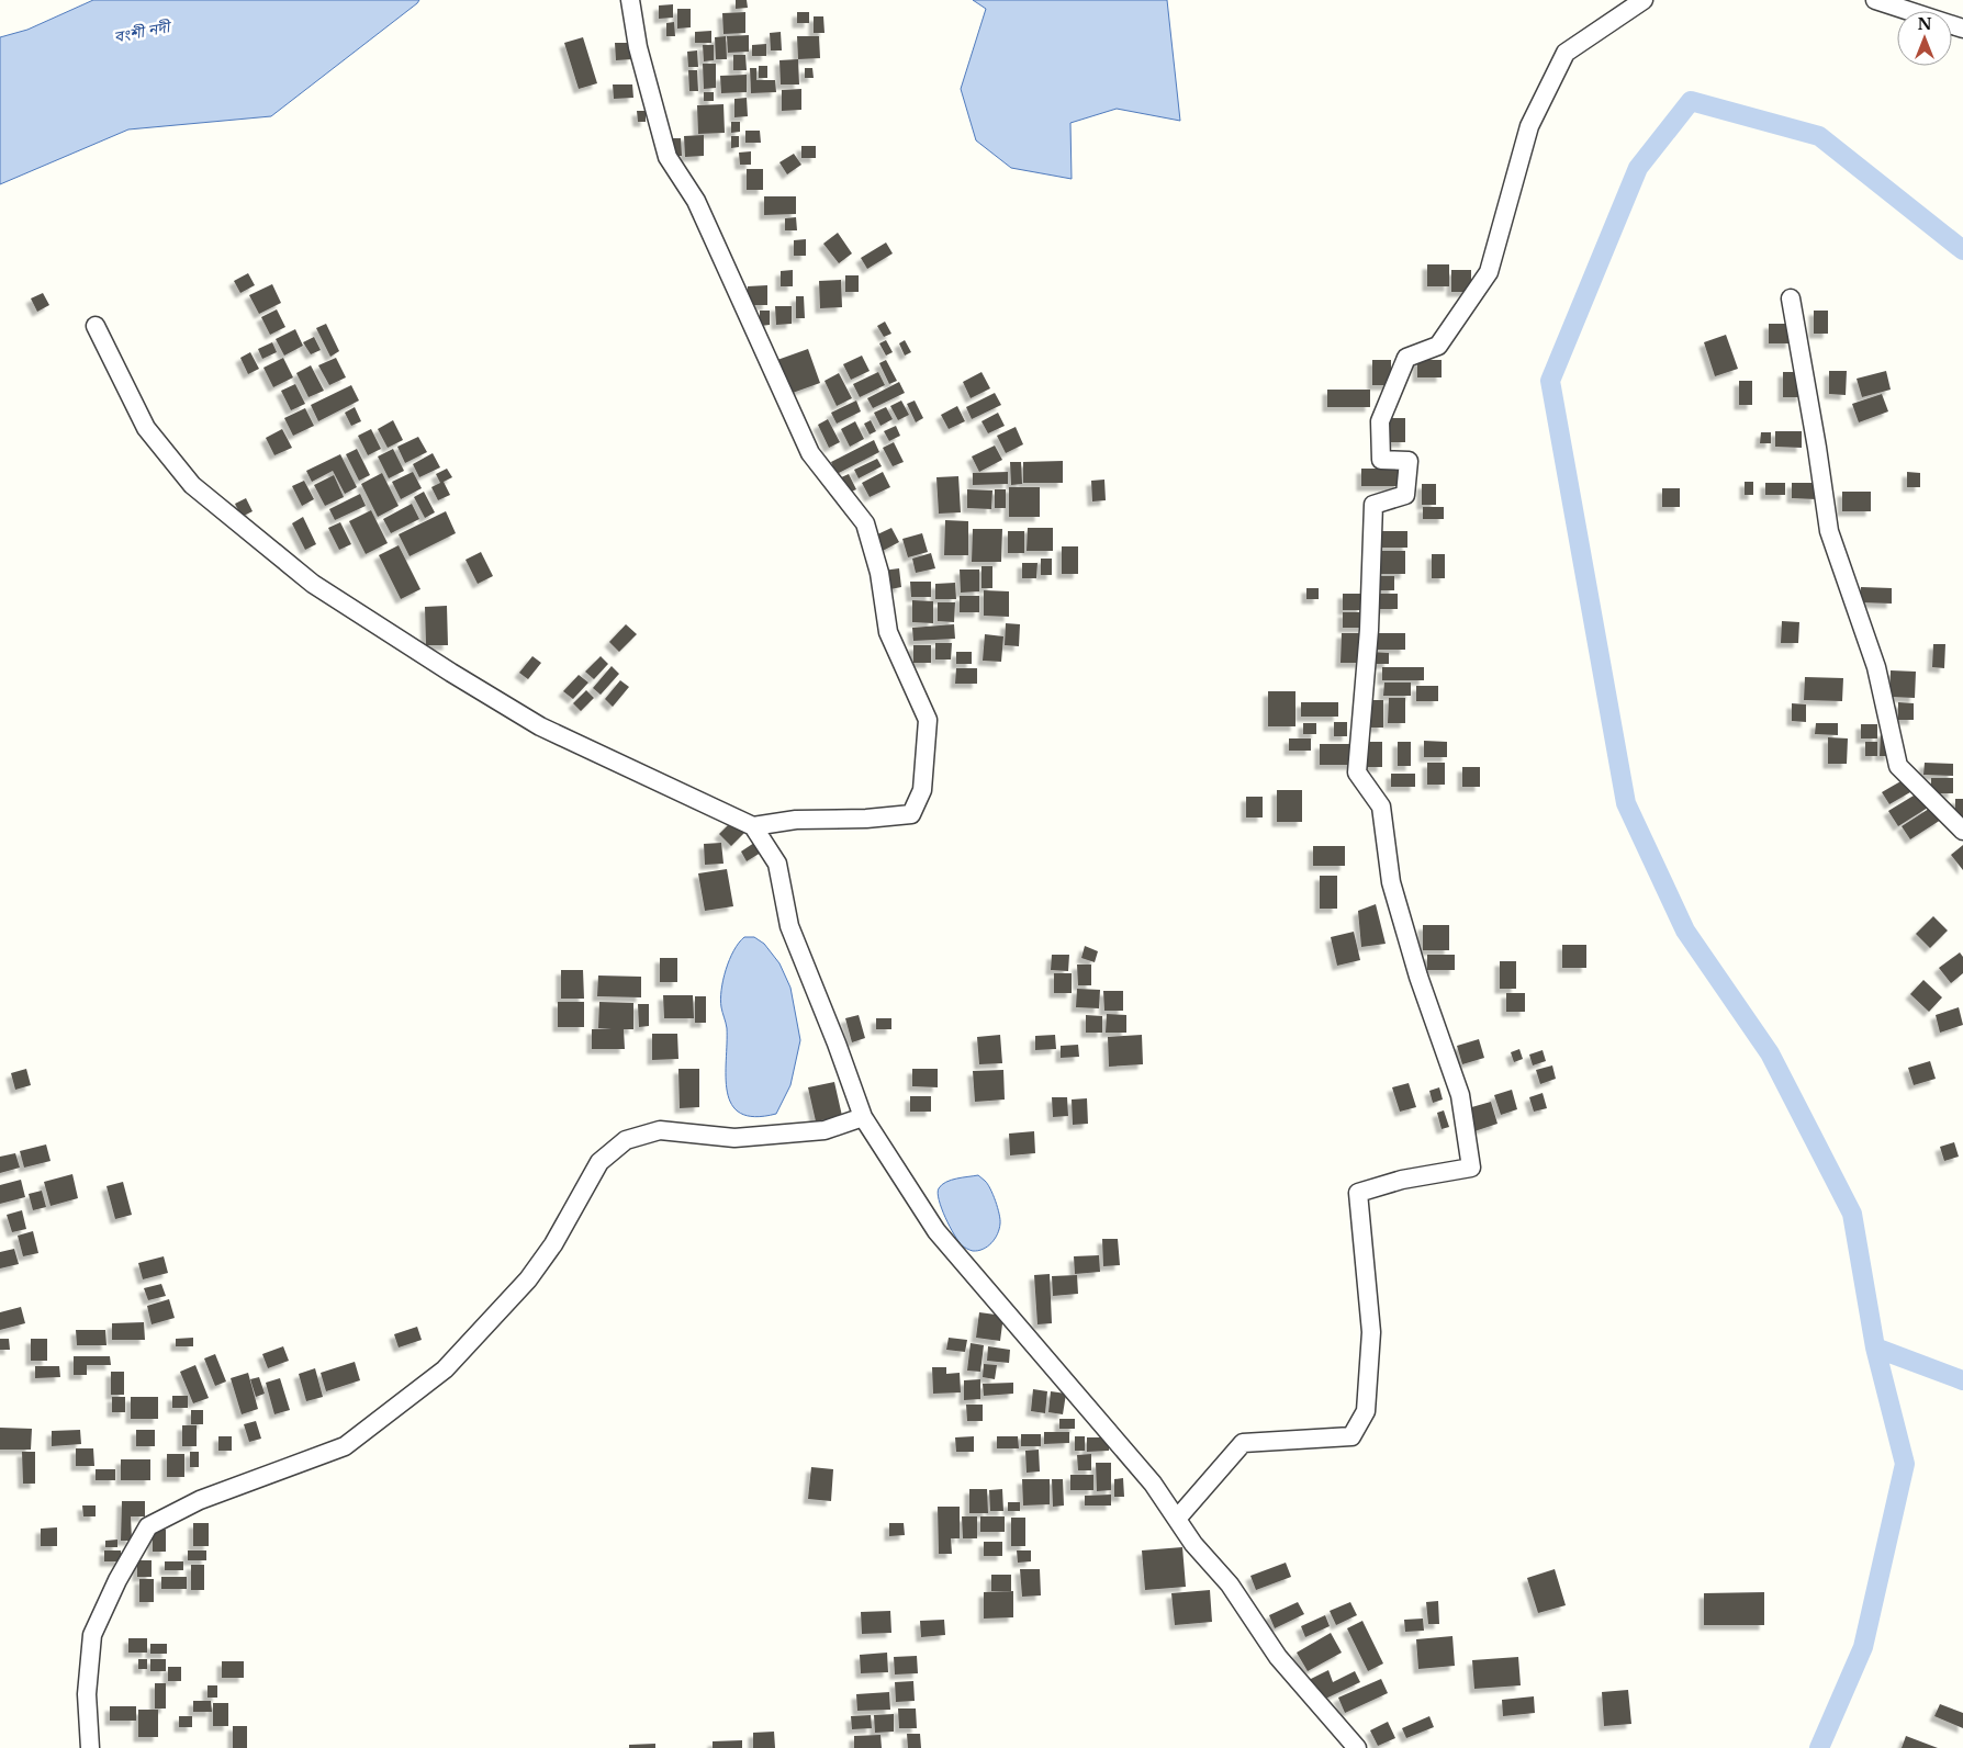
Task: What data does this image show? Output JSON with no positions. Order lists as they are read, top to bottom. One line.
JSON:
{"water":["বংশী নদী"],"north":"top"}
